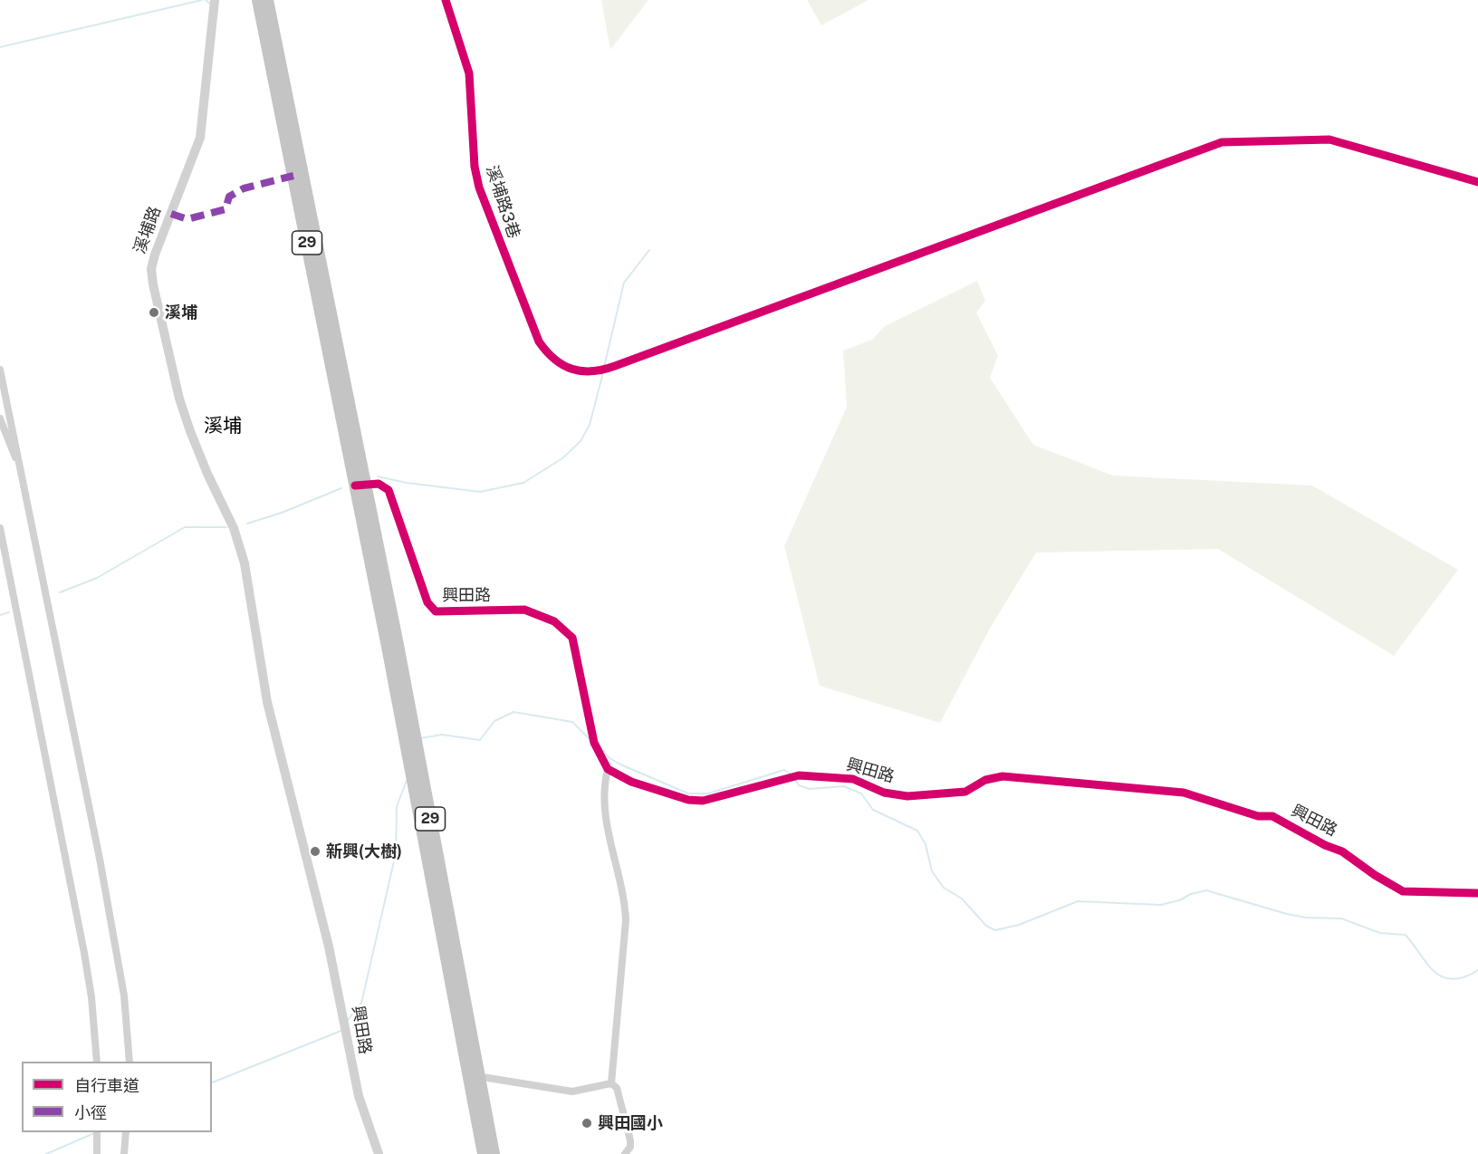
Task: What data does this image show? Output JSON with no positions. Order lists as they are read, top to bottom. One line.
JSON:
{"streets":{"main road":["29"],"street":["溪埔路3巷","溪埔路","興田路"]},"crossings":[["溪埔路","興田路"],["29","興田路"]],"districts":["溪埔"],"places":["溪埔","新興(大樹)","興田國小"],"legend":["自行車道","小徑"]}
